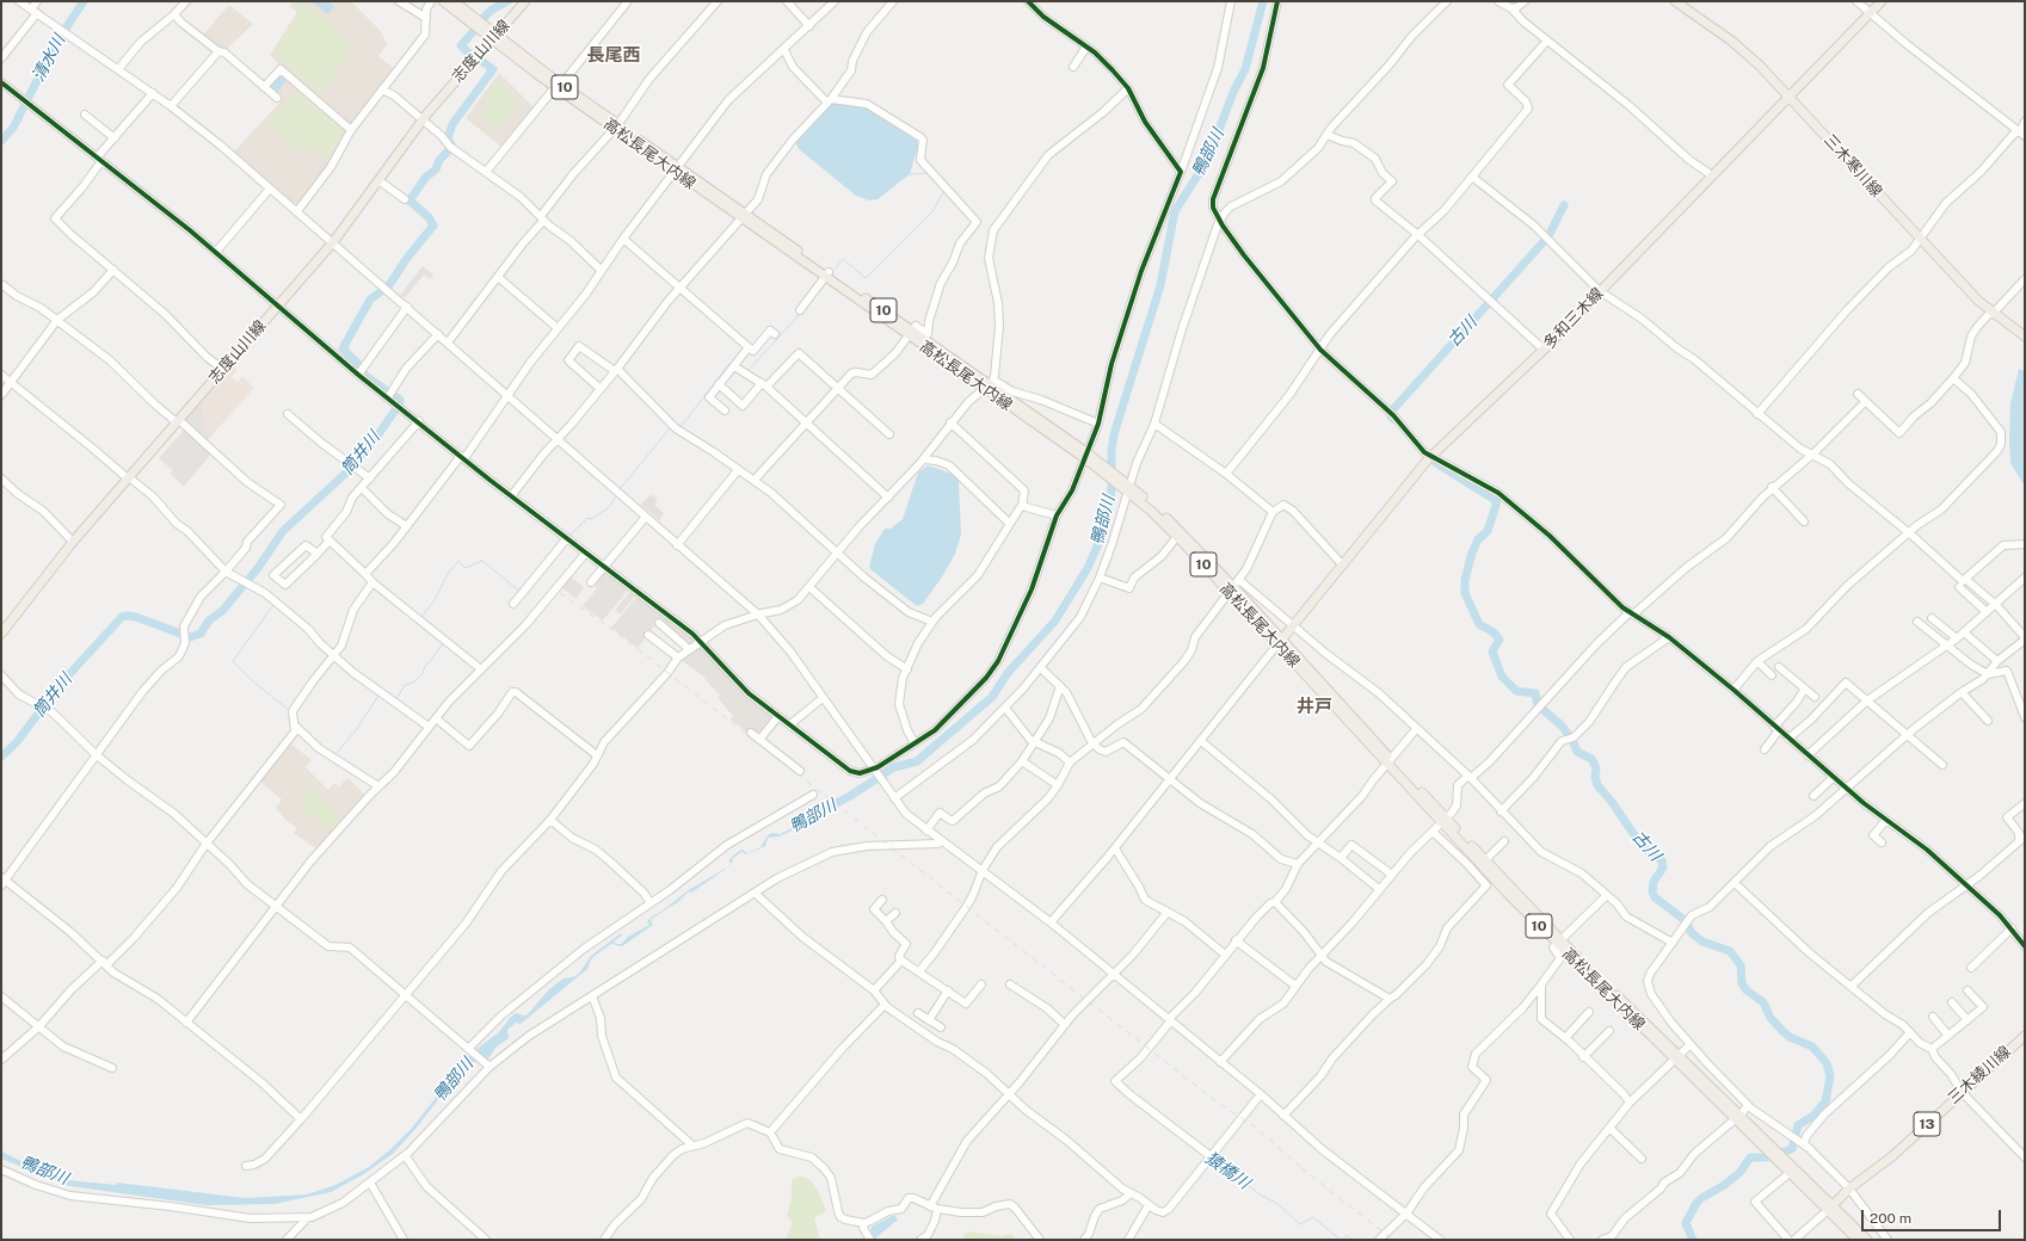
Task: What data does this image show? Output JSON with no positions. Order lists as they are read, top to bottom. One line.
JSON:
{"streets":{"main road":["志度山川線","10","高松長尾大内線","三木寒川線","多和三木線","三木綾川線","13"]},"crossings":[["志度山川線","高松長尾大内線"],["高松長尾大内線","多和三木線"],["高松長尾大内線","三木綾川線"],["三木寒川線","多和三木線"]],"districts":["長尾西","井戸"],"water":["清水川","鴨部川","古川","筒井川","猿橋川"],"scale_bar":"200 m"}
